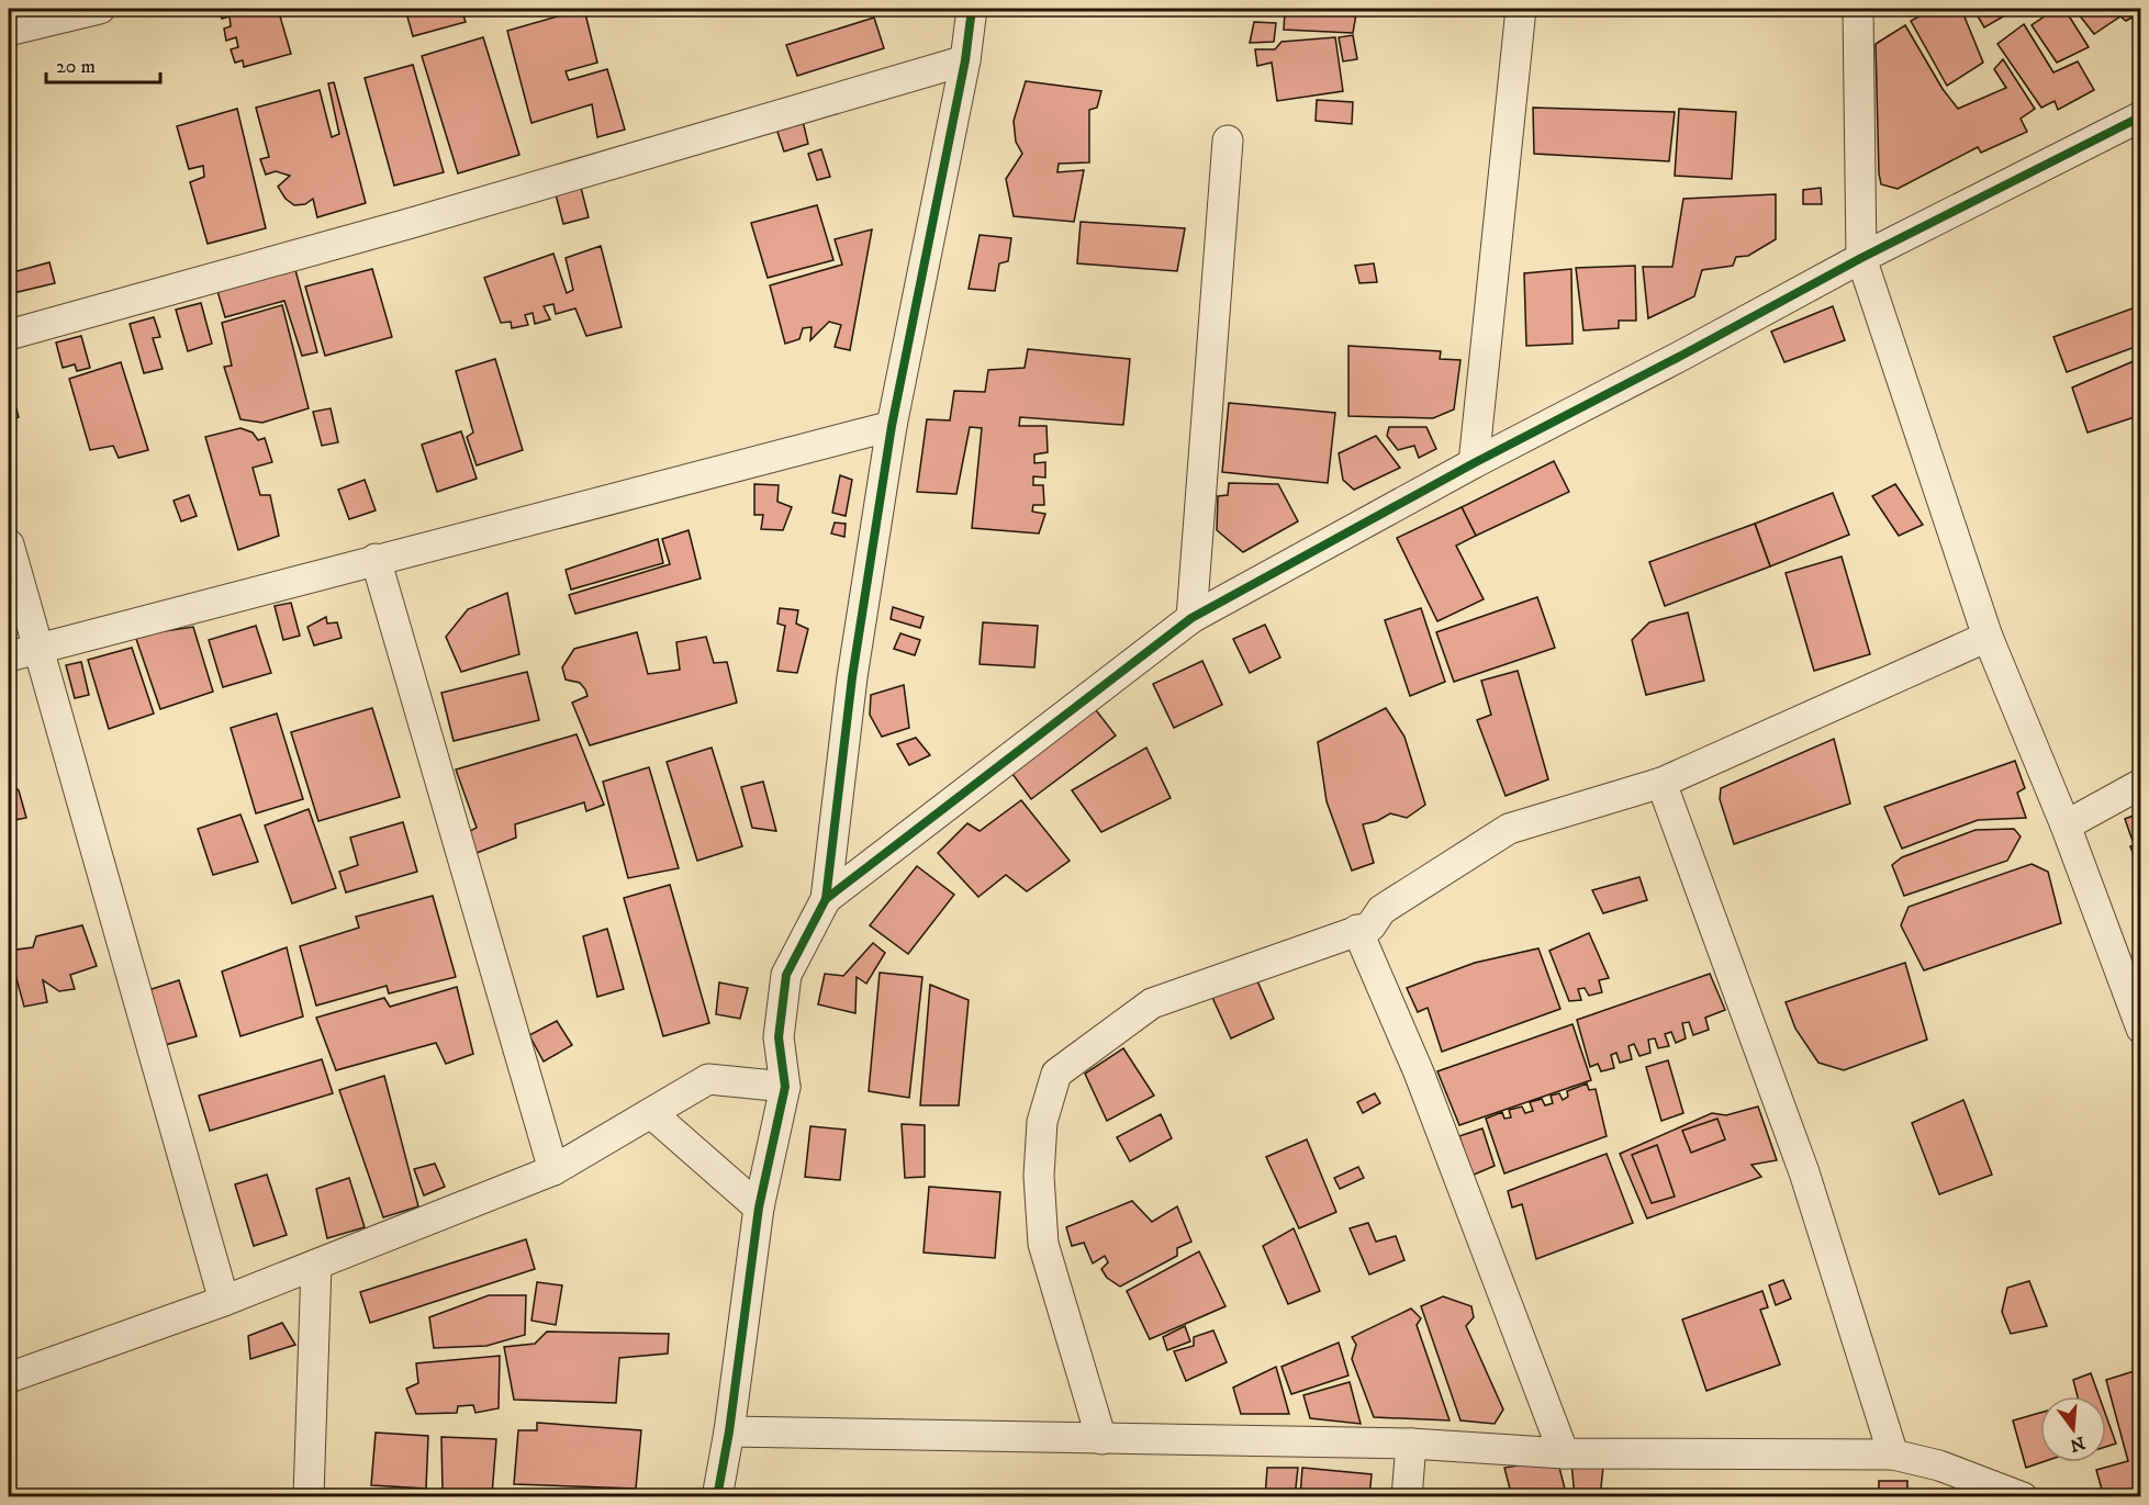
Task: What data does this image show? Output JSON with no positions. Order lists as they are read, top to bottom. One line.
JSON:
{"scale_bar":"20 m","north":"bottom"}
